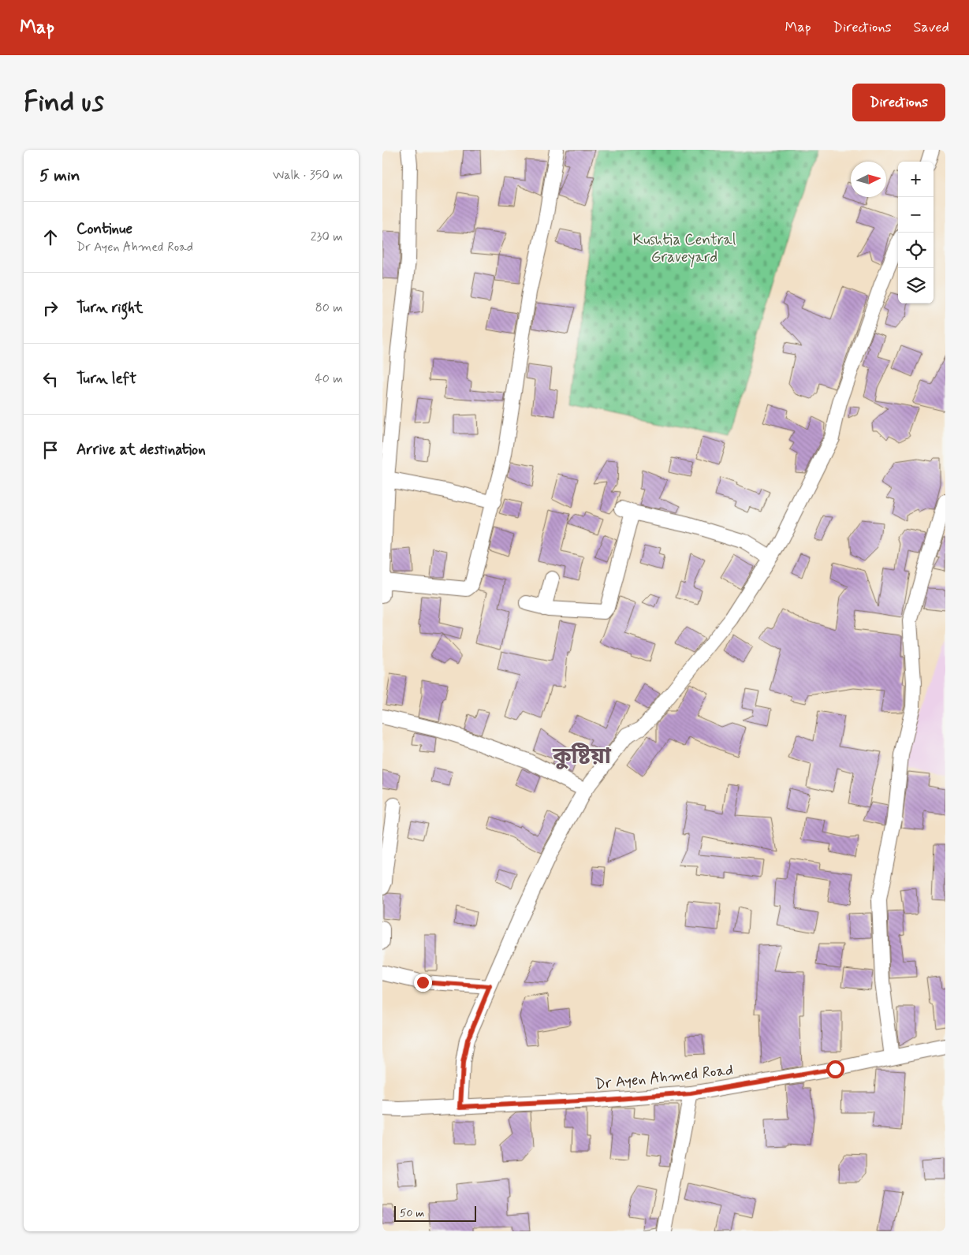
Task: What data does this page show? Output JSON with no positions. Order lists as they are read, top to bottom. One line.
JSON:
{"streets":{"street":["Dr Ayen Ahmed Road"]},"districts":["কুষ্টিয়া"],"parks":["Kushtia Central Graveyard"],"scale_bar":"50 m","north":"right","page":{"header":"Map","nav":["Map","Directions","Saved"],"buttons":"Directions","title":"Find us","heading":["5 min","Walk · 350 m"],"map_buttons":["+","−"],"list":[["Continue","Dr Ayen Ahmed Road","230 m"],["Turn right","80 m"],["Turn left","40 m"],"Arrive at destination"],"scale":"50 m"}}
